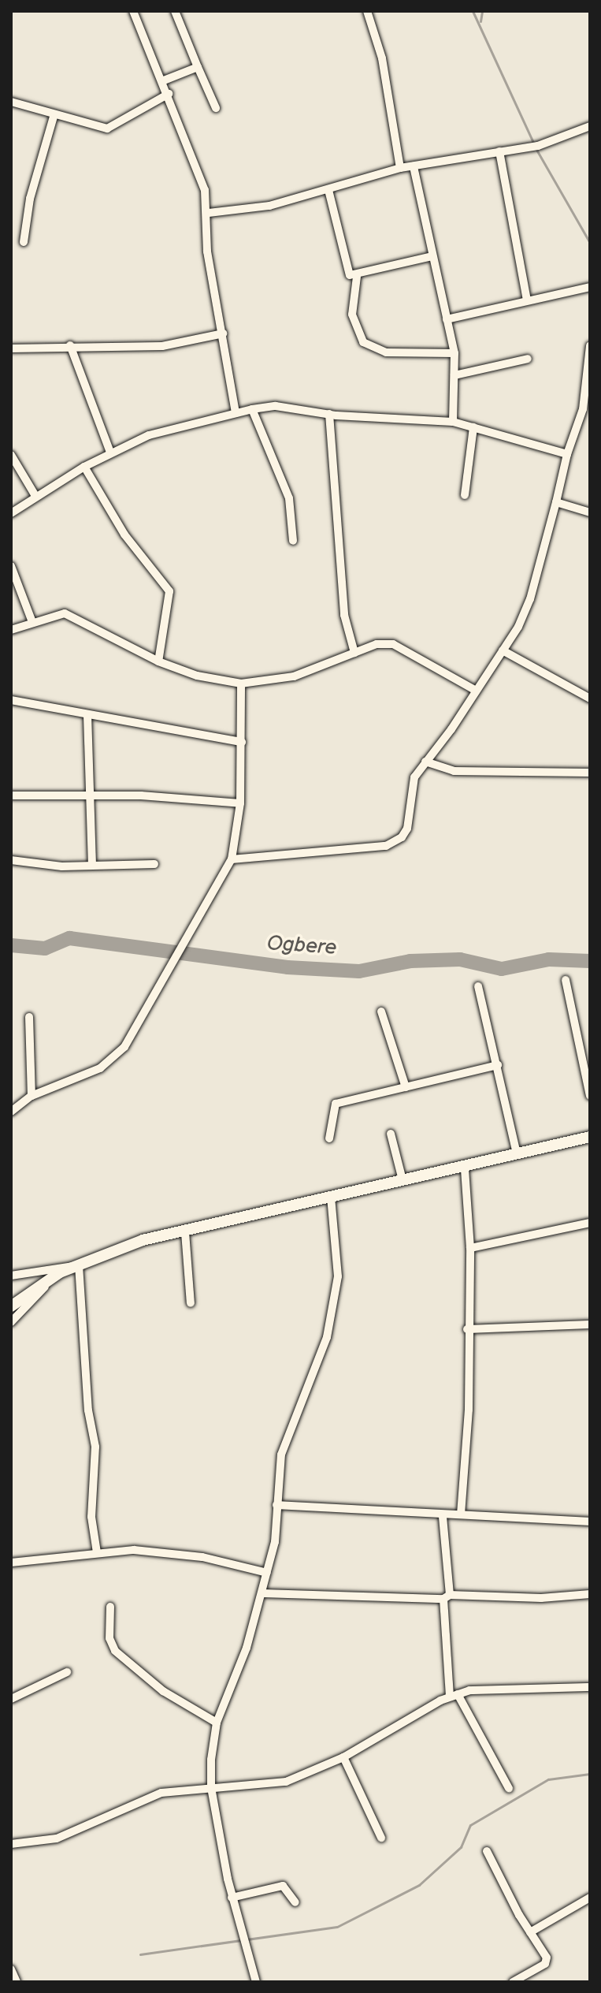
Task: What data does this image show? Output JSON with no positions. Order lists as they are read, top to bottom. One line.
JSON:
{"water":["Ogbere"]}
